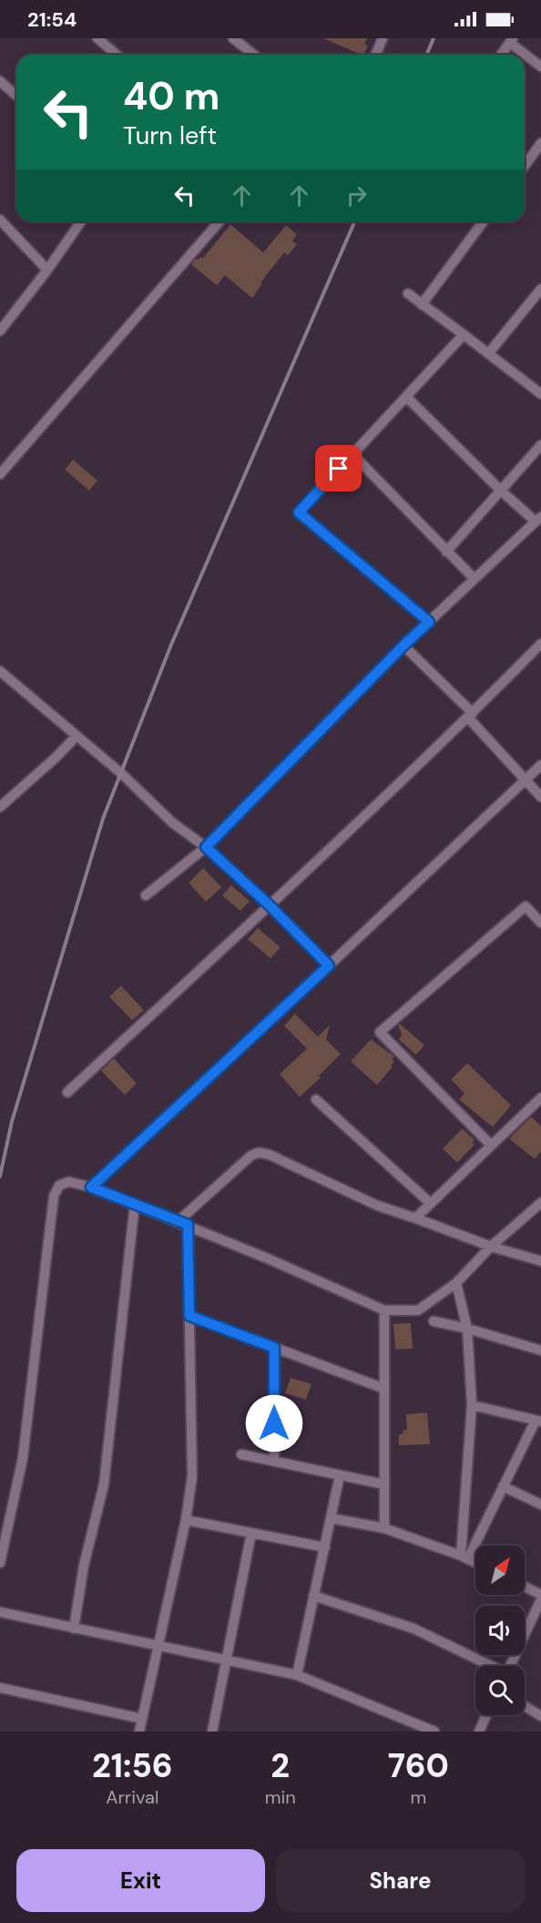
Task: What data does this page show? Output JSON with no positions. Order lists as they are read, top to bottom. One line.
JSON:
{"north":"top right","page":{"status":"21:54","turn":["40 m","Turn left"],"eta":["21:56","Arrival","2","min","760","m"],"buttons":["Exit","Share"]}}
